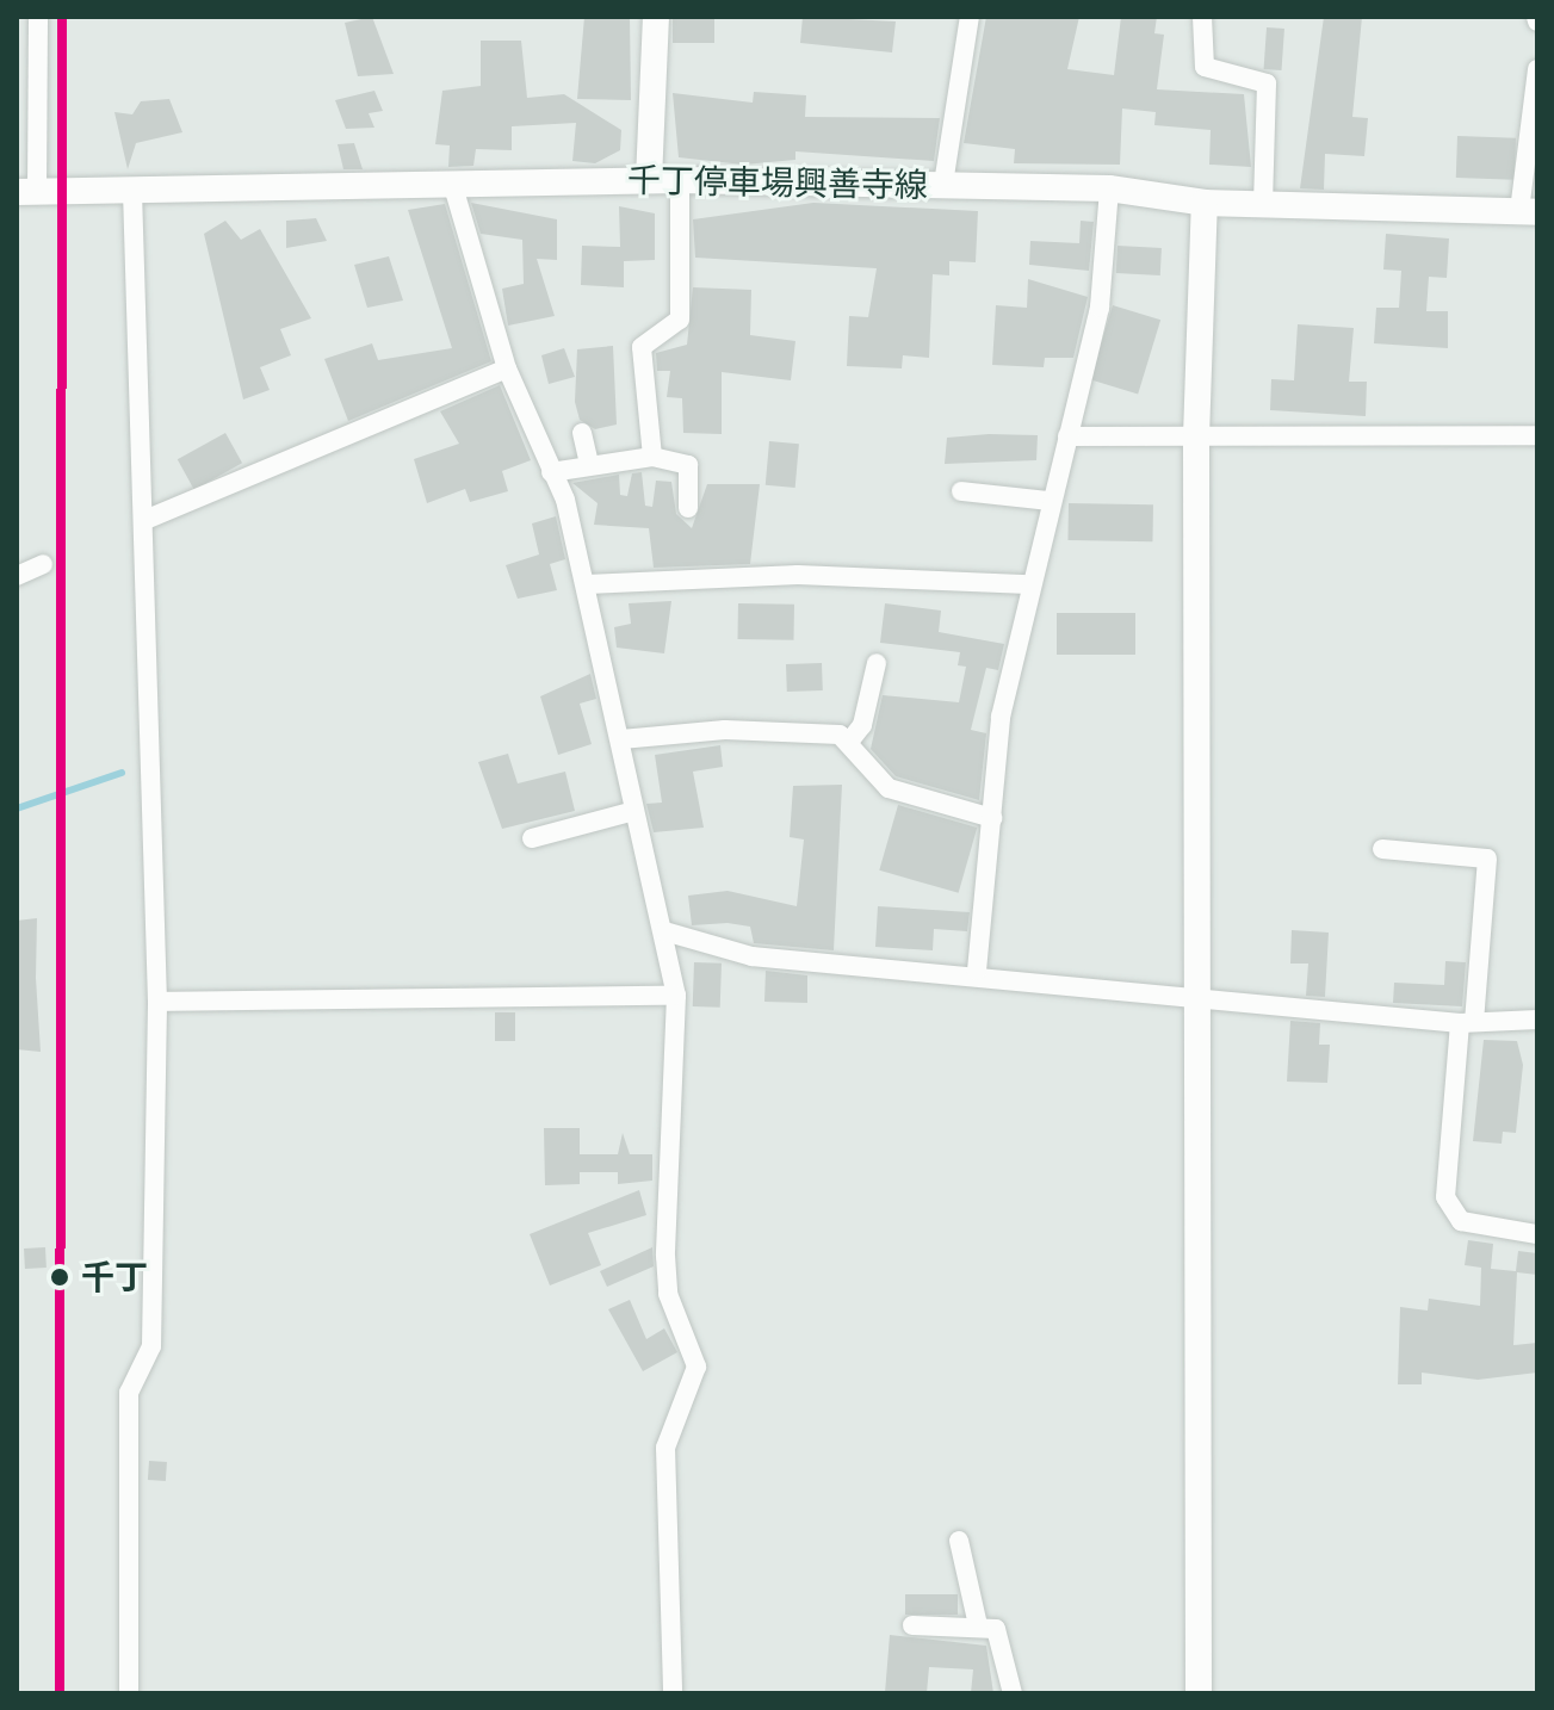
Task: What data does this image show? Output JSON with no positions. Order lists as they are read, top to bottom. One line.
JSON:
{"streets":{"street":["千丁停車場興善寺線"]},"places":["千丁"]}
